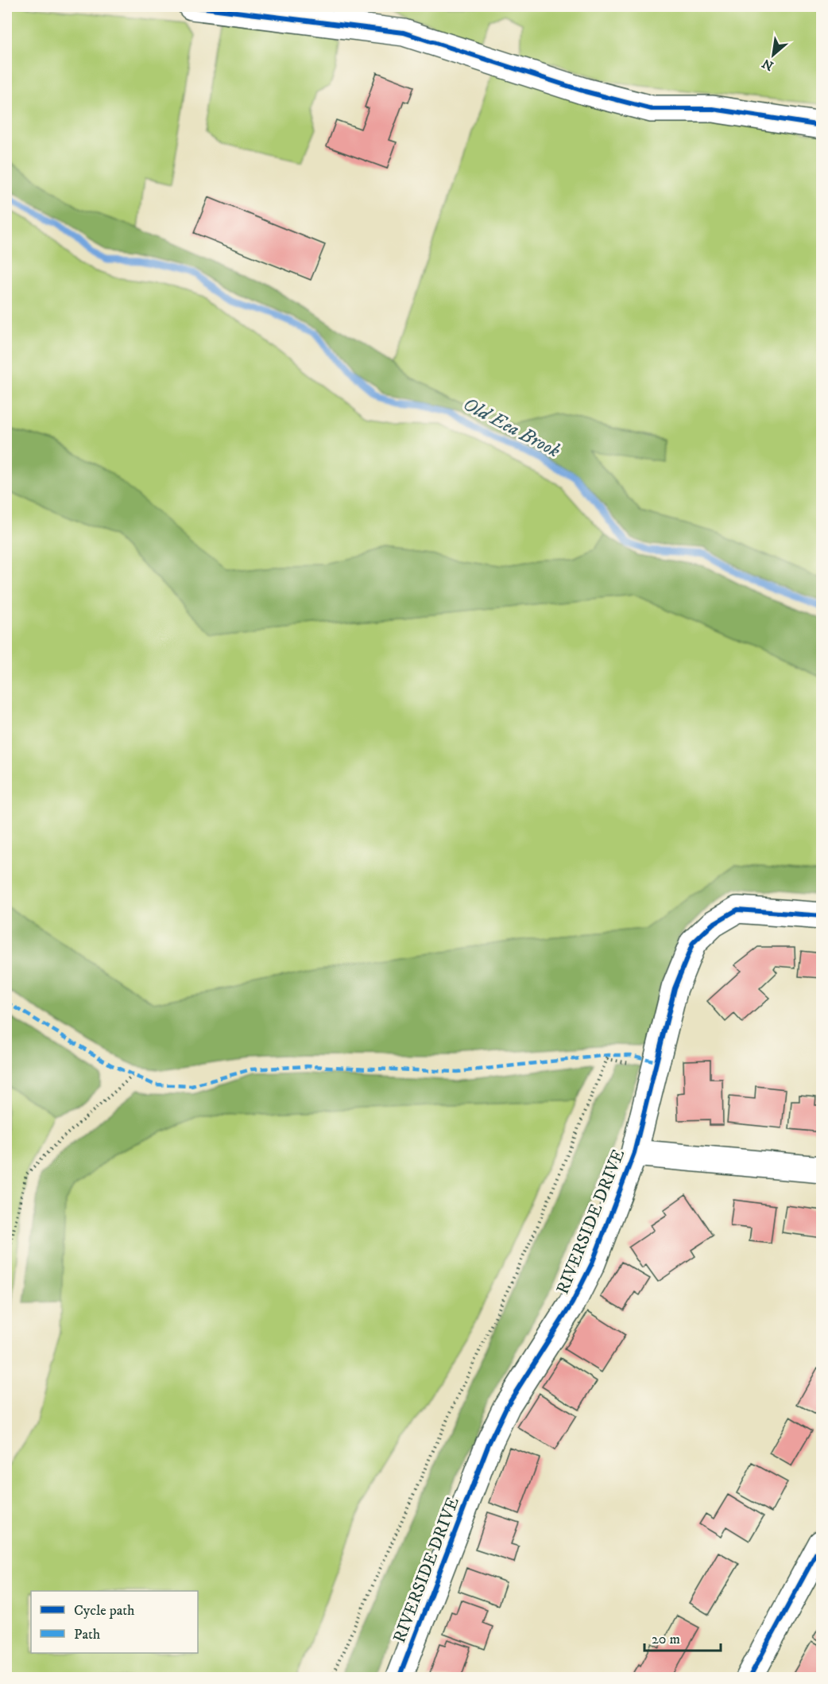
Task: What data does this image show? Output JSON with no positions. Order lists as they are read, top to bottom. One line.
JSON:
{"streets":{"street":["RIVERSIDE DRIVE"]},"water":["Old Eea Brook"],"legend":["Cycle path","Path"],"scale_bar":"20 m","north":"bottom left"}
